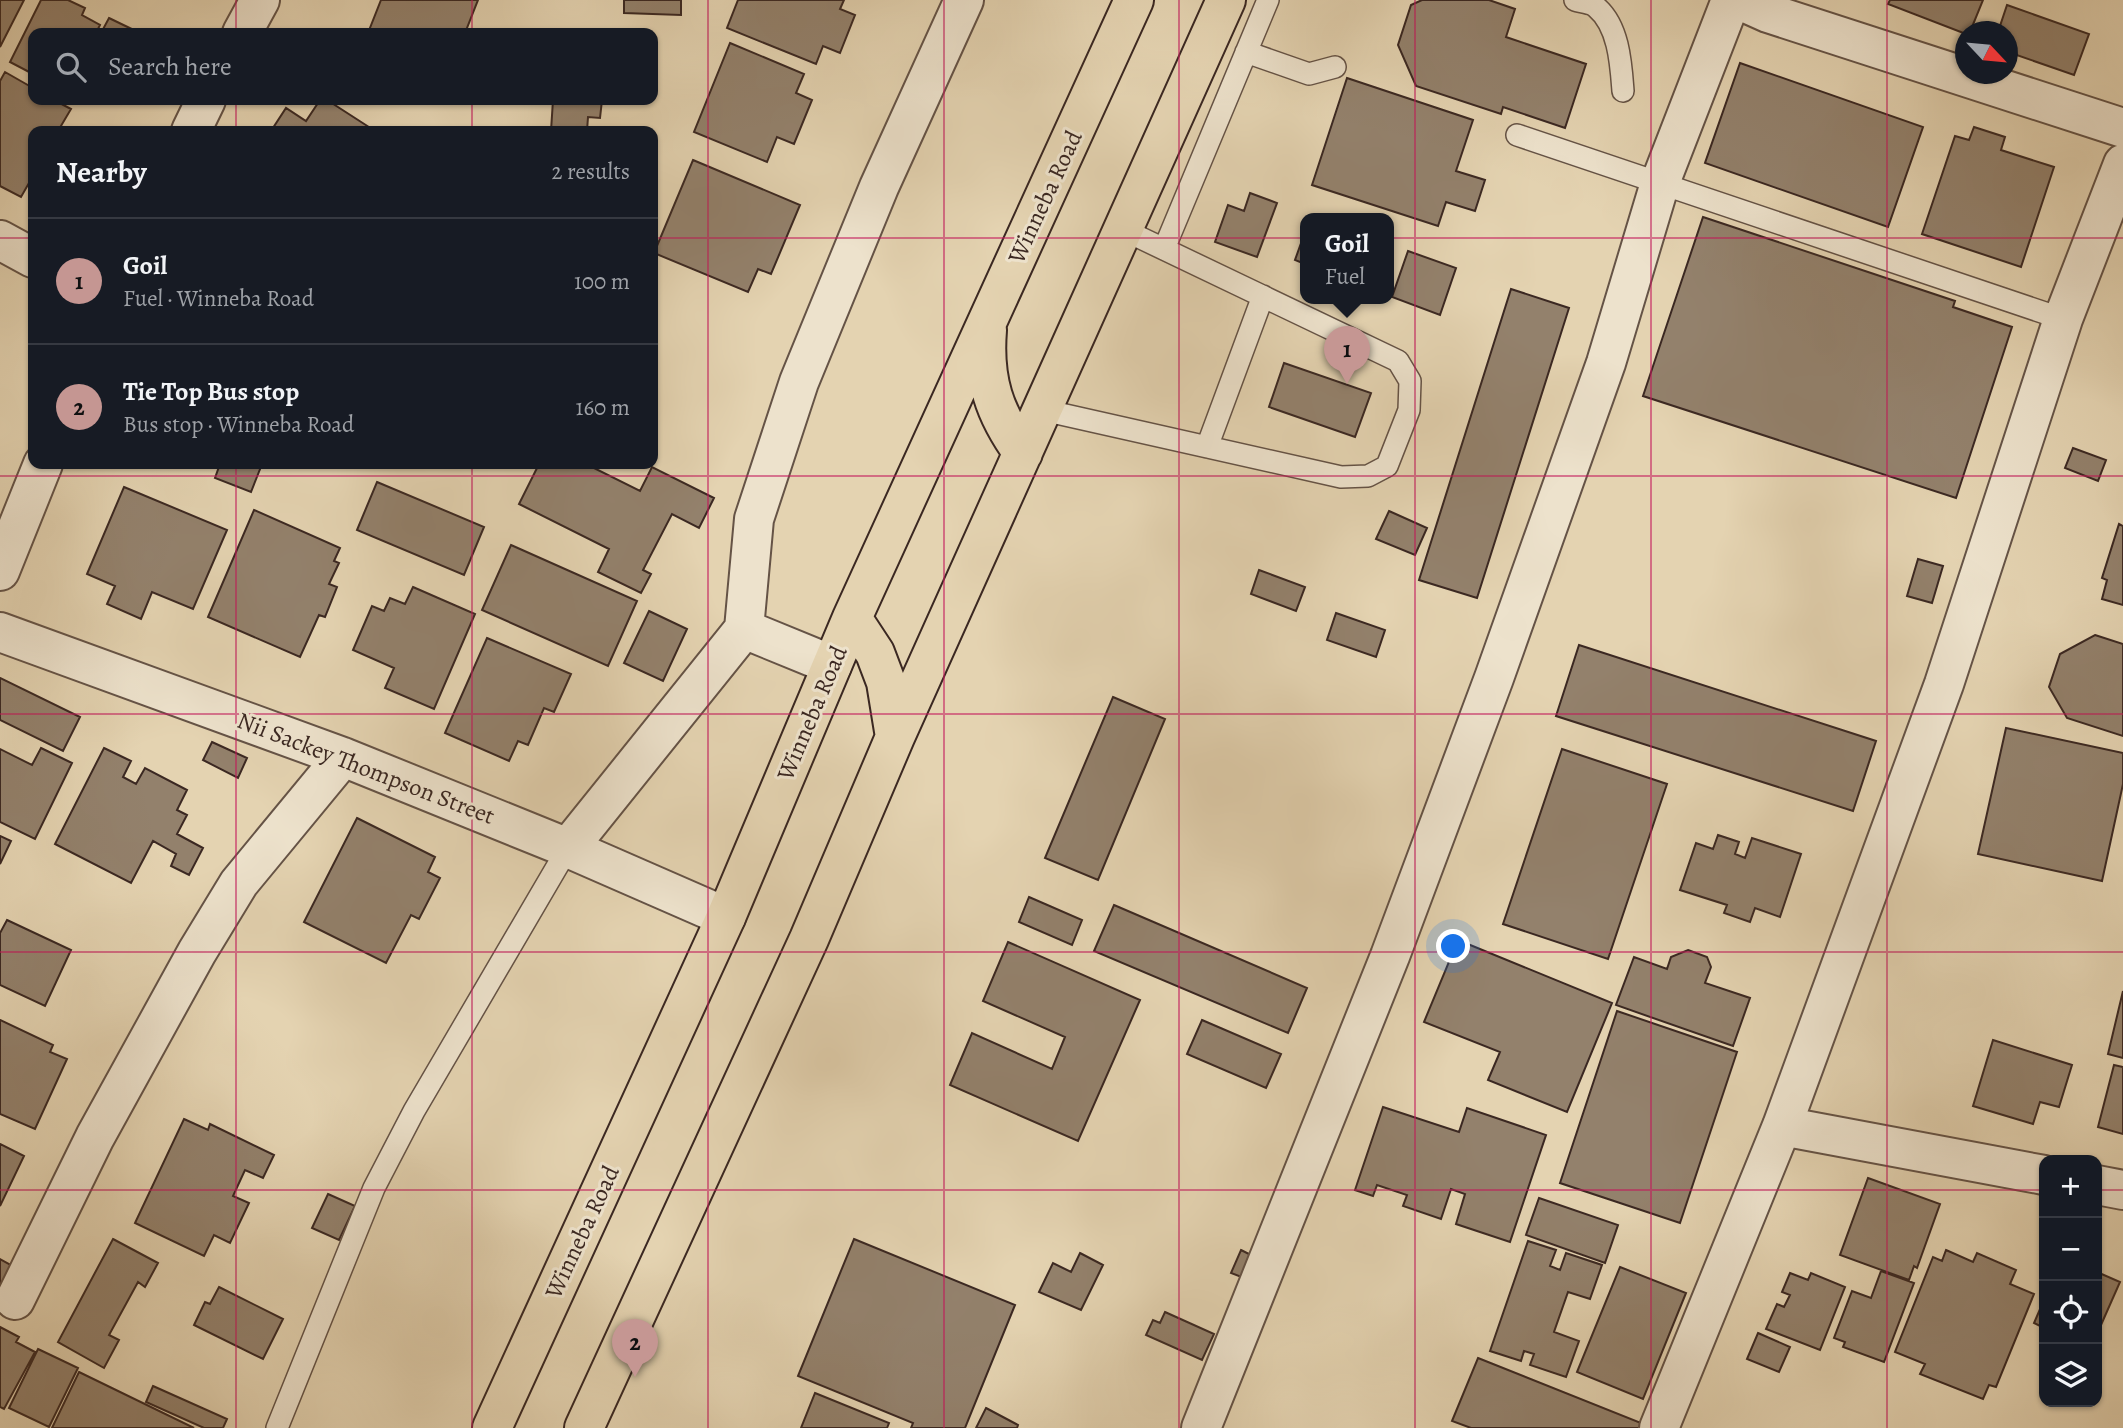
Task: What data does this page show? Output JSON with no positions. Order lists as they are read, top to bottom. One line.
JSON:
{"streets":{"highway":["Winneba Road"],"street":["Nii Sackey Thompson Street"]},"crossings":[["Winneba Road","Nii Sackey Thompson Street"]],"north":"bottom right","page":{"search":"Search here","heading":["Nearby","2 results"],"popup":["Goil","Fuel"],"list":[{"mark":"1","name":"Goil","note":"Fuel · Winneba Road","value":"100 m"},{"mark":"2","name":"Tie Top Bus stop","note":"Bus stop · Winneba Road","value":"160 m"}],"pins":["1","2"],"map_buttons":["+","−"]}}
